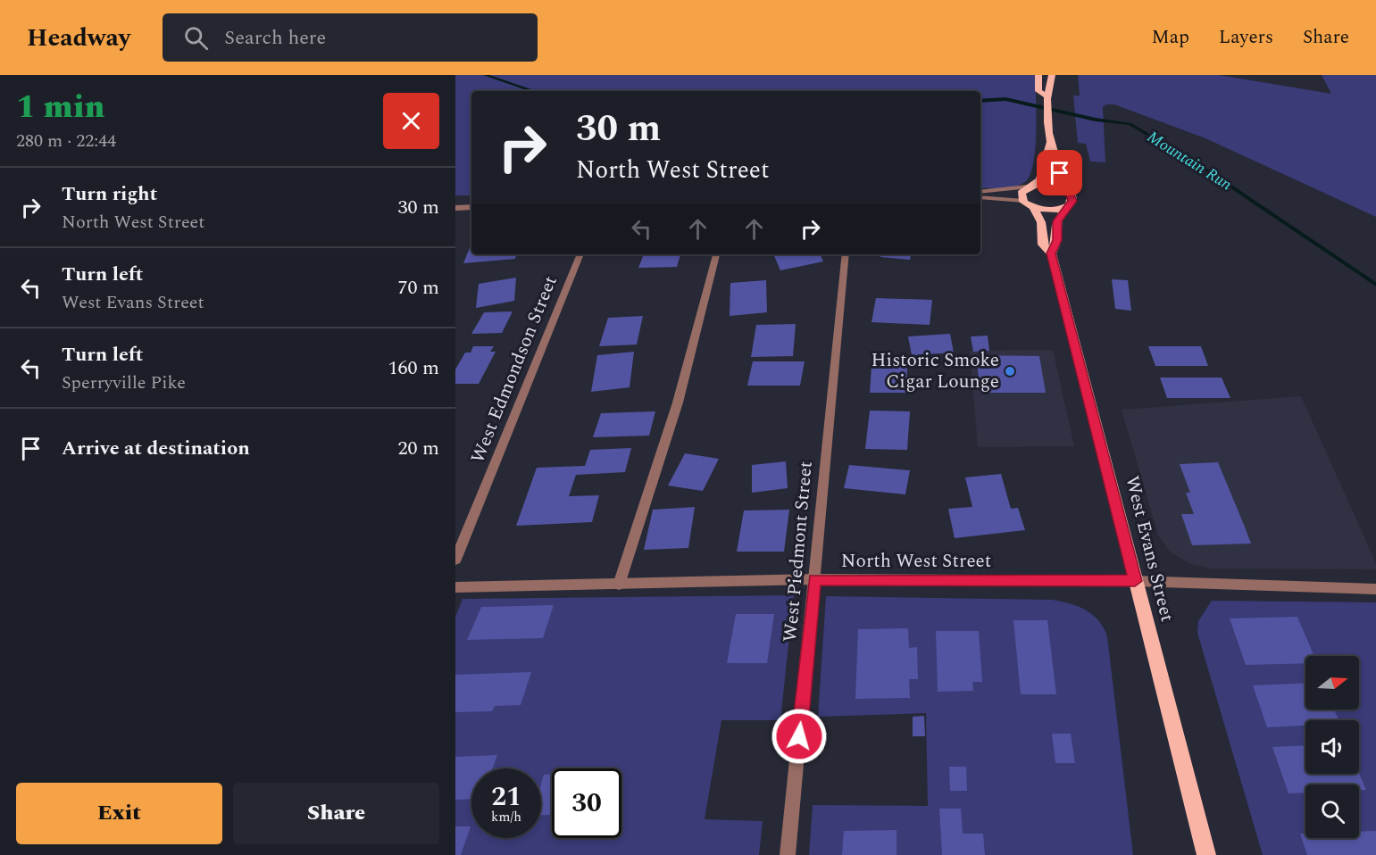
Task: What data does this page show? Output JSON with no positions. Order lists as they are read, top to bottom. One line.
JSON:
{"streets":{"main road":["West Evans Street"],"street":["West Edmondson Street","West Piedmont Street","North West Street"]},"crossings":[["West Evans Street","North West Street"],["West Piedmont Street","North West Street"]],"water":["Mountain Run"],"places":["Historic Smoke Cigar Lounge"],"north":"right","page":{"header":"Headway","search":"Search here","nav":["Map","Layers","Share"],"heading":["1 min","280 m · 22:44"],"turn":["30 m","North West Street"],"list":[{"name":"Turn right","note":"North West Street","value":"30 m"},{"name":"Turn left","note":"West Evans Street","value":"70 m"},{"name":"Turn left","note":"Sperryville Pike","value":"160 m"},{"name":"Arrive at destination","value":"20 m"}],"speed":"21 km/h","limit":"30","buttons":["Exit","Share"]}}
